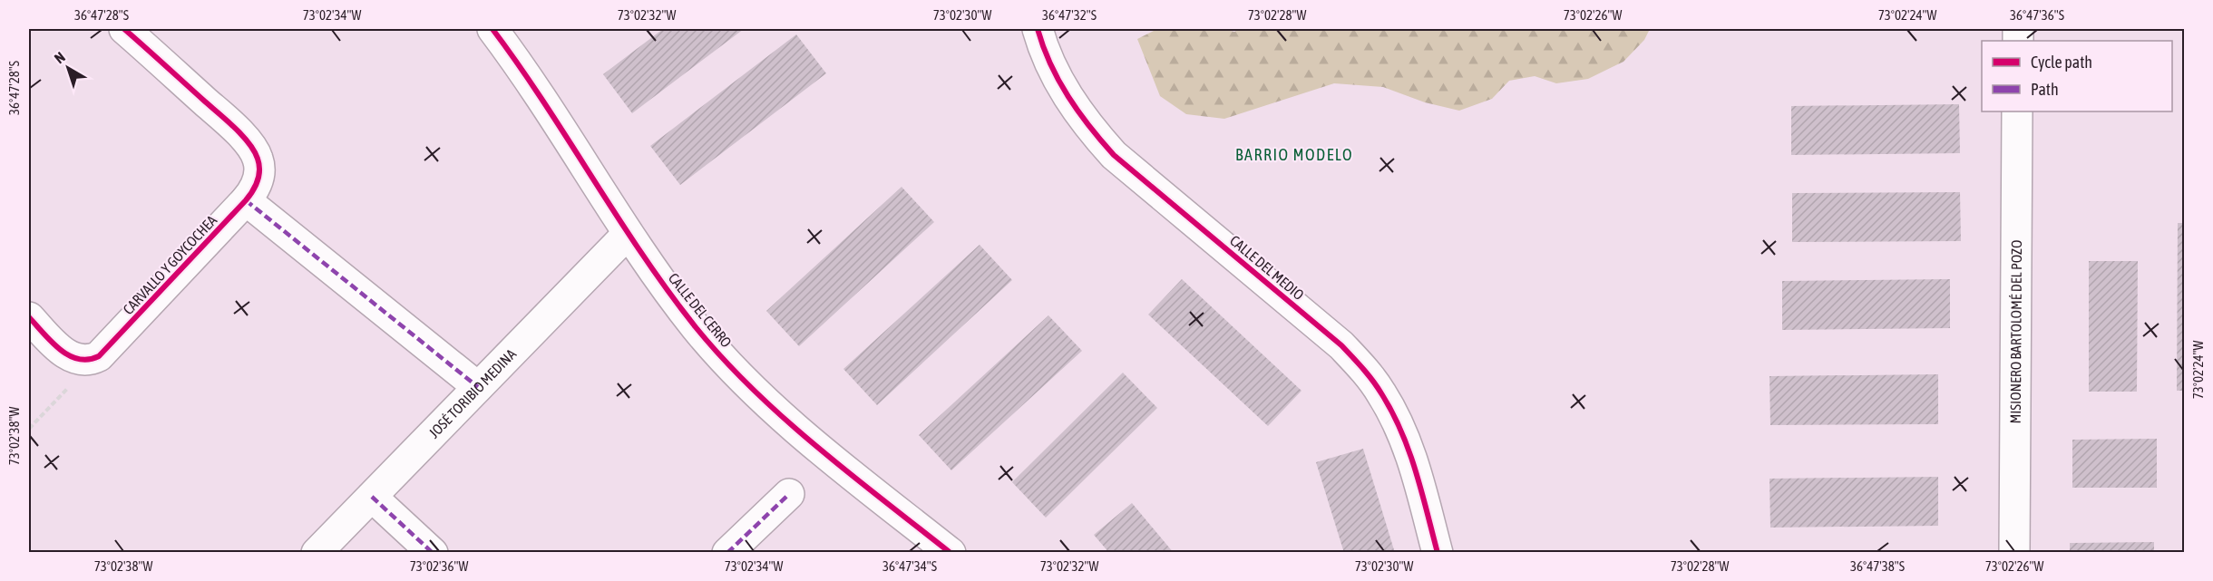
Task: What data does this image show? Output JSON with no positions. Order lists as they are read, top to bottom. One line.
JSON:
{"streets":{"street":["CARVALLO Y GOYCOCHEA","CALLE DEL MEDIO","CALLE DEL CERRO","MISIONERO BARTOLOMÉ DEL POZO","JOSÉ TORIBIO MEDINA"]},"crossings":[["CALLE DEL CERRO","JOSÉ TORIBIO MEDINA"]],"districts":["BARRIO MODELO"],"legend":["Cycle path","Path"],"north":"top left","coordinates":["36°47'28\"S","73°02'34\"W","73°02'32\"W","73°02'30\"W","36°47'32\"S","73°02'28\"W","73°02'26\"W","73°02'24\"W","36°47'36\"S","73°02'38\"W","73°02'36\"W","36°47'34\"S","36°47'38\"S"]}
